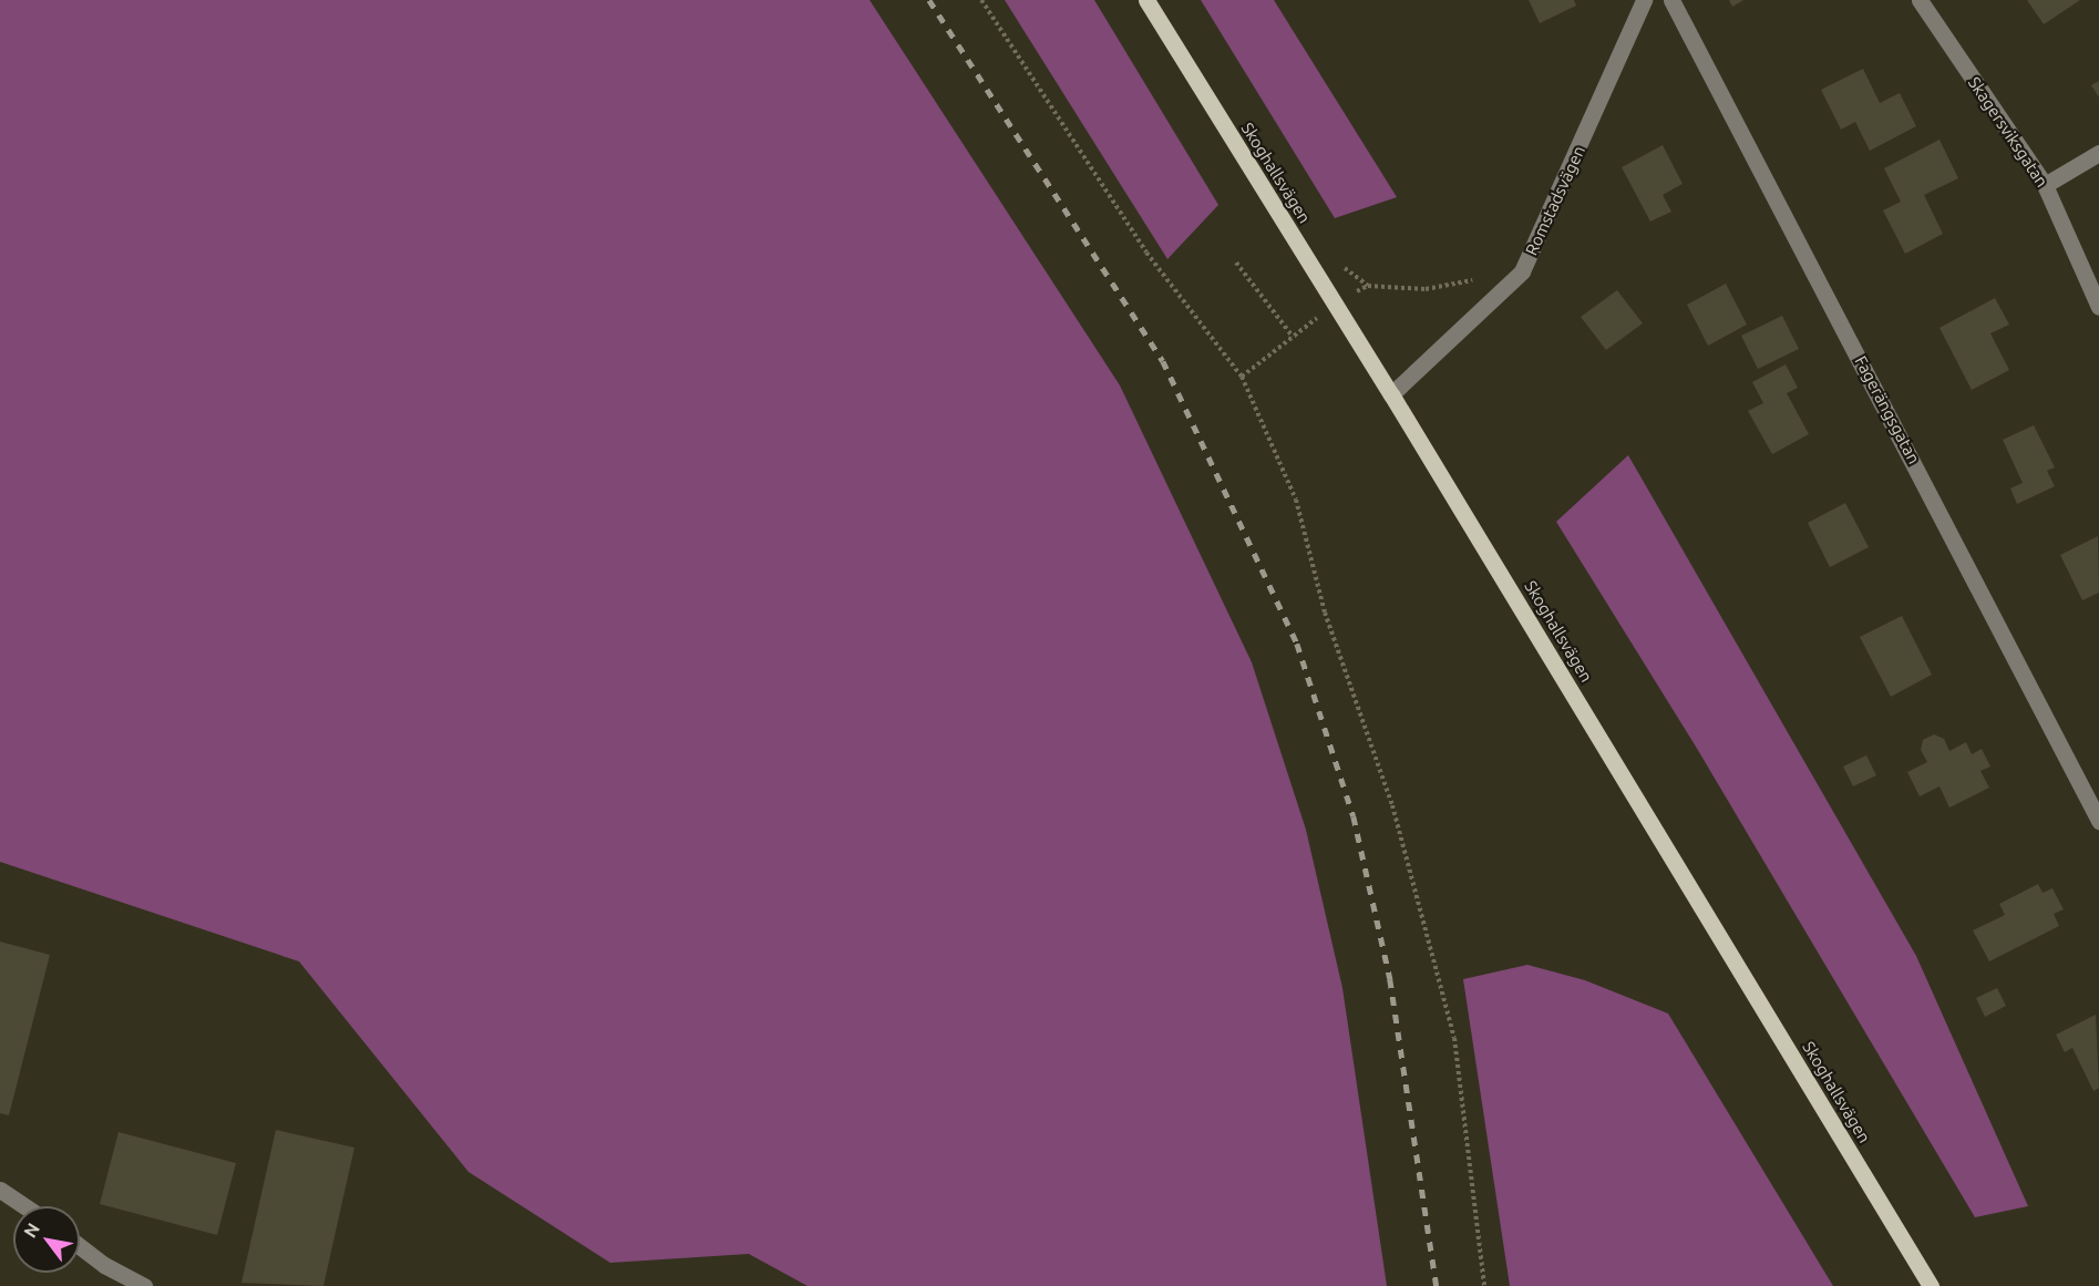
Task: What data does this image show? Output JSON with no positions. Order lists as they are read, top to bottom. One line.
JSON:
{"streets":{"main road":["Skoghallsvägen"],"street":["Skagersviksgatan","Romstadsvägen","Fagerängsgatan"]},"crossings":[["Skoghallsvägen","Romstadsvägen"]],"north":"top left"}
